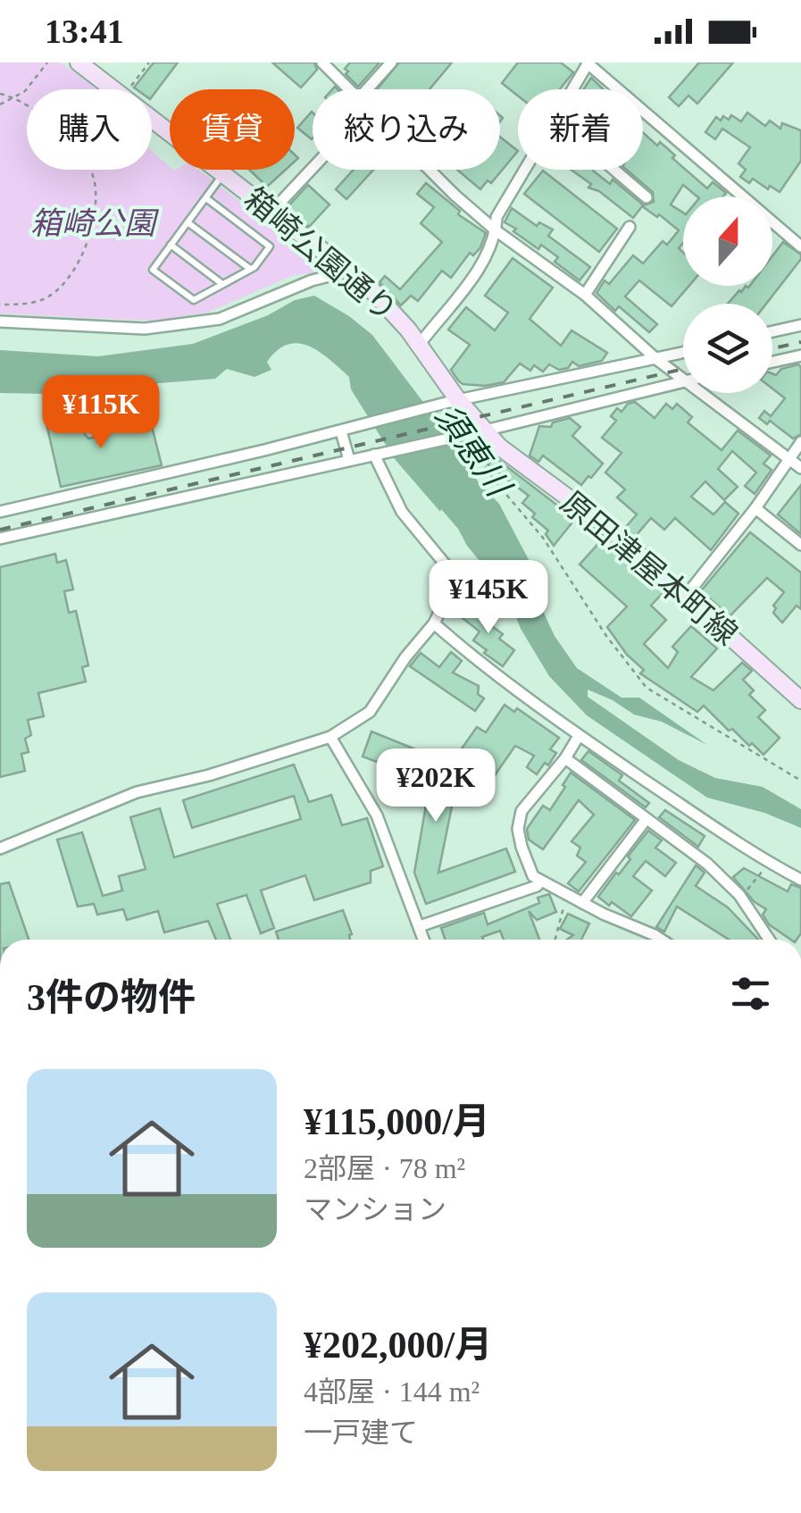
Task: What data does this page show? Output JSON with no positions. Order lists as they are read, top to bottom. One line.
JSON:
{"streets":{"street":["箱崎公園通り","原田津屋本町線"]},"crossings":[["箱崎公園通り","原田津屋本町線"]],"water":["須恵川"],"parks":["箱崎公園"],"north":"top","page":{"status":"13:41","chip":["購入","賃貸","絞り込み","新着"],"price":["¥115K","¥145K","¥202K"],"heading":"3件の物件","list":[{"name":"¥115,000/月","note":"2部屋 · 78 m² · マンション"},{"name":"¥202,000/月","note":"4部屋 · 144 m² · 一戸建て"}]}}
